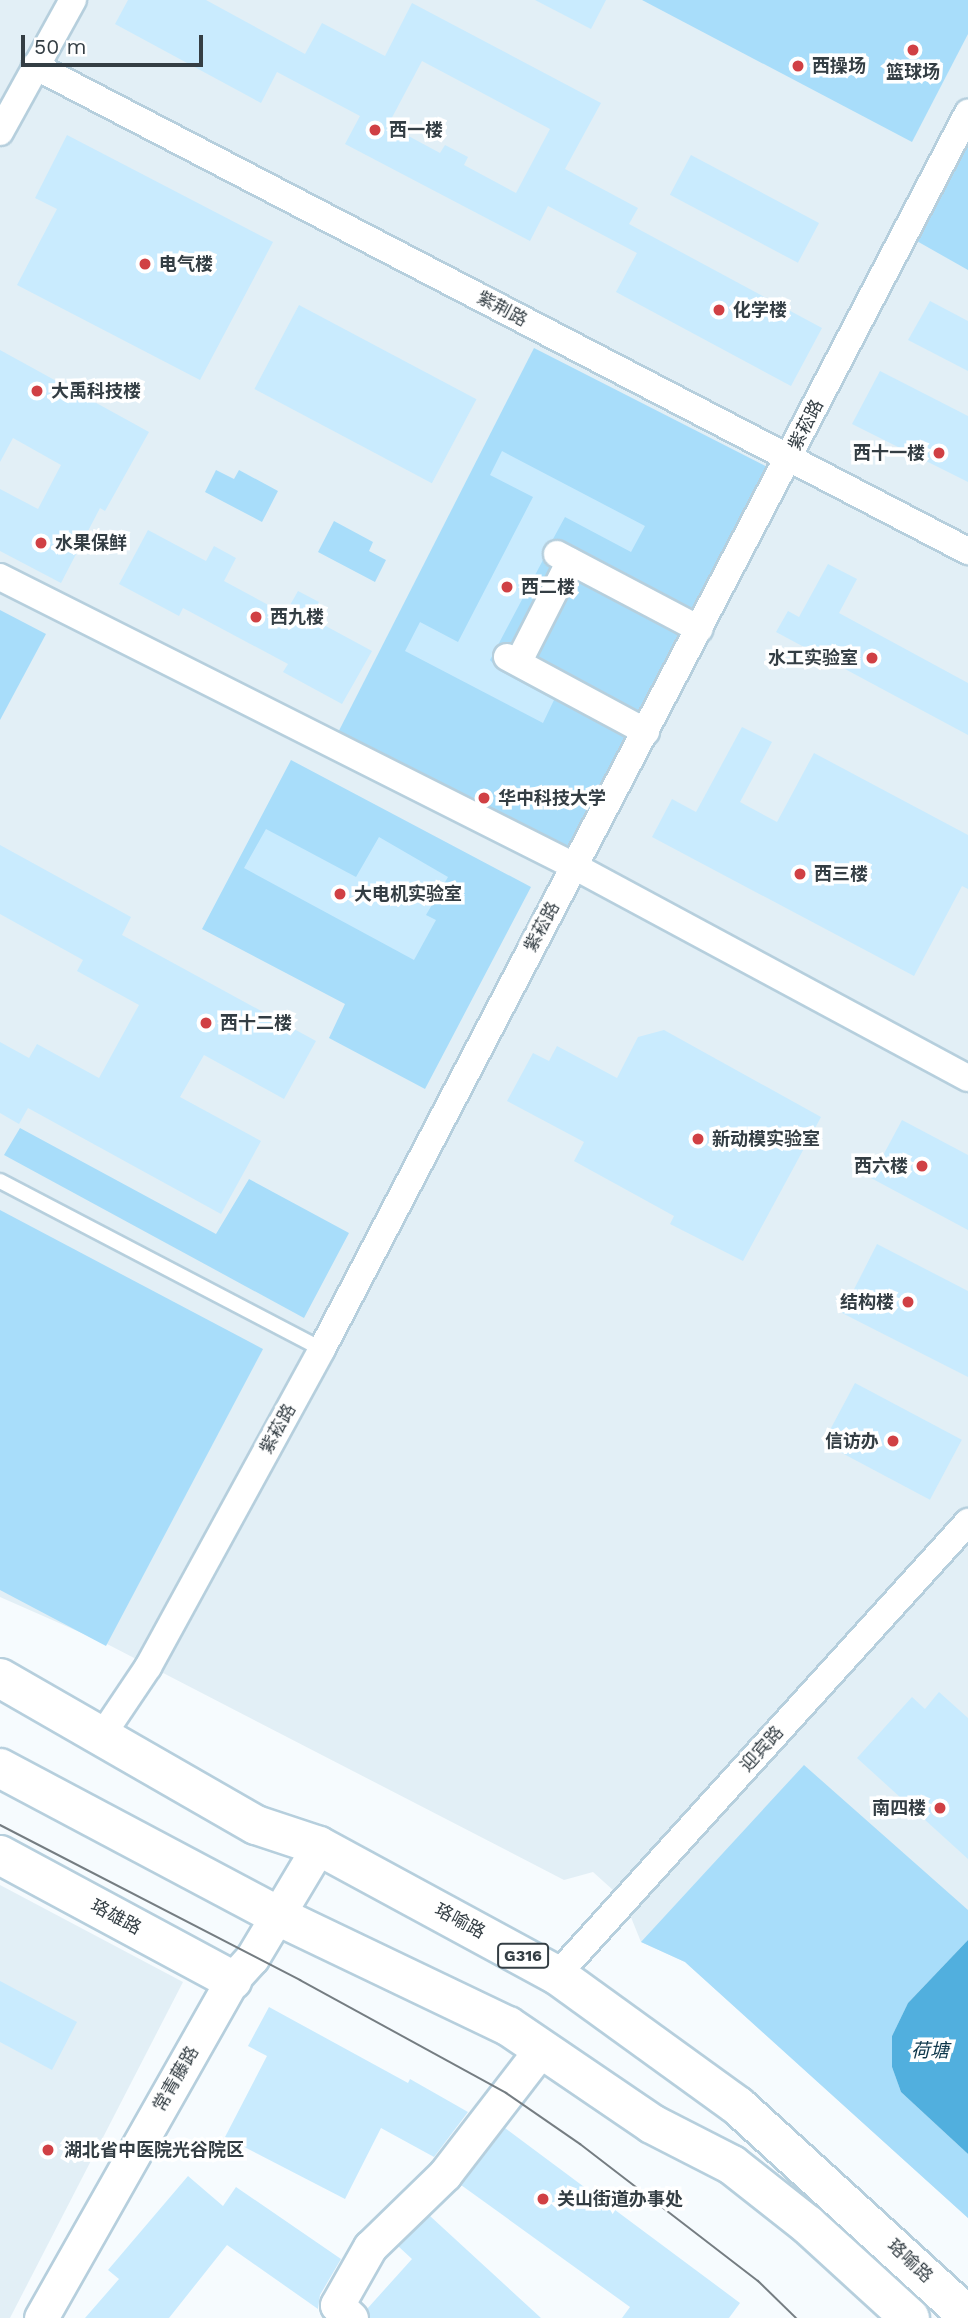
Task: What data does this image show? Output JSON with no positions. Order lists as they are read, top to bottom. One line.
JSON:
{"streets":{"main road":["珞雄路","珞喻路","G316"],"street":["紫荆路","紫菘路","迎宾路","常青藤路"]},"crossings":[["紫荆路","紫菘路"],["紫菘路","珞喻路"],["迎宾路","珞喻路"],["珞雄路","常青藤路"],["珞喻路","常青藤路"]],"water":["荷塘"],"places":["篮球场","西操场","西一楼","电气楼","化学楼","大禹科技楼","西十一楼","水果保鲜","西二楼","西九楼","水工实验室","华中科技大学","西三楼","大电机实验室","西十二楼","新动模实验室","西六楼","结构楼","信访办","南四楼","湖北省中医院光谷院区","关山街道办事处"],"scale_bar":"50 m"}
